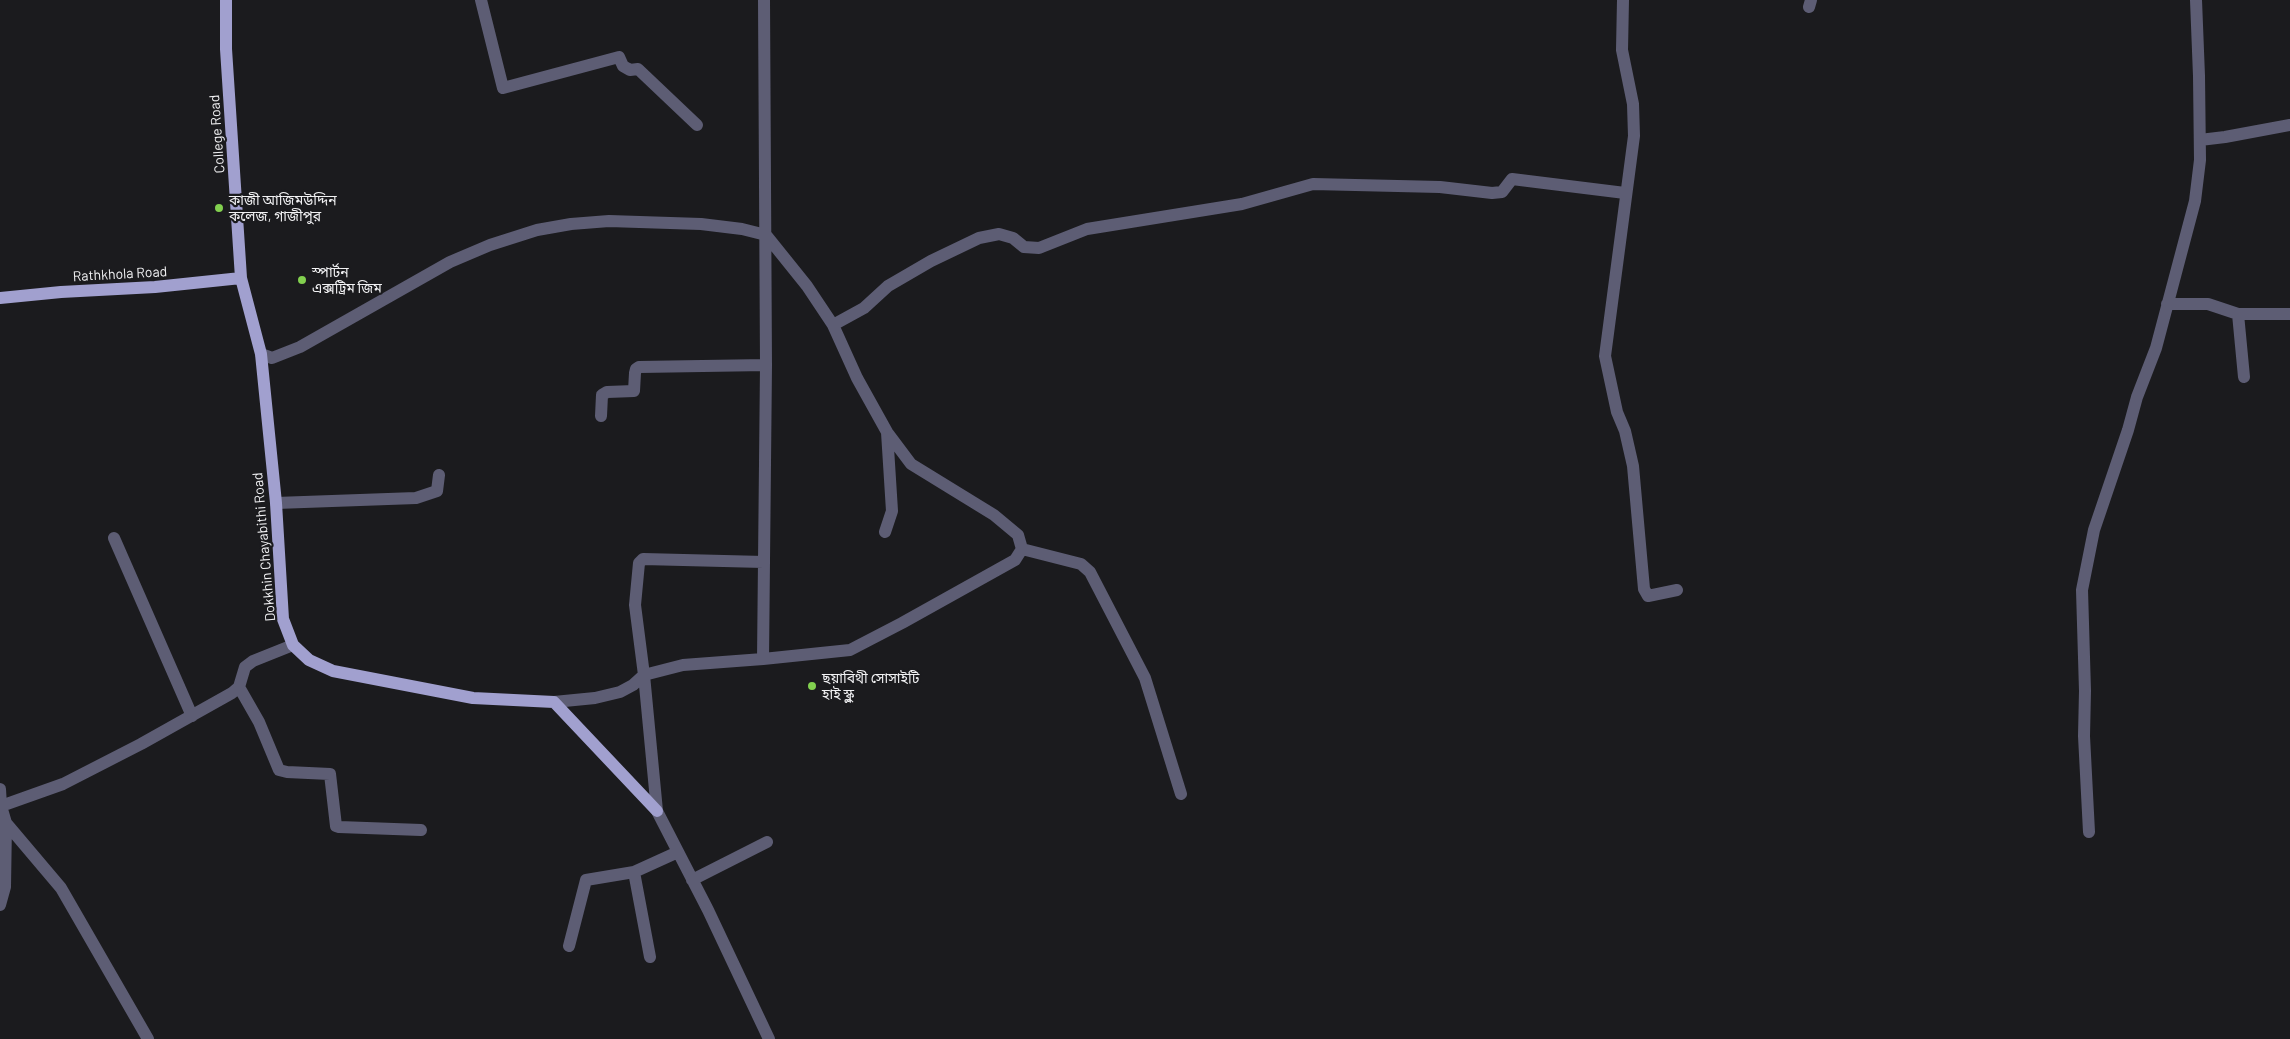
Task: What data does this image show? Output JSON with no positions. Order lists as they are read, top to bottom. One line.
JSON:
{"streets":{"main road":["College Road","Rathkhola Road","Dokkhin Chayabithi Road"]},"crossings":[["College Road","Rathkhola Road"],["College Road","Dokkhin Chayabithi Road"]],"places":["কাজী আজিমউদ্দিন কলেজ, গাজীপুর","স্পার্টন এক্সট্রিম জিম","ছয়াবিথী সোসাইটি হাই স্কুল"]}
